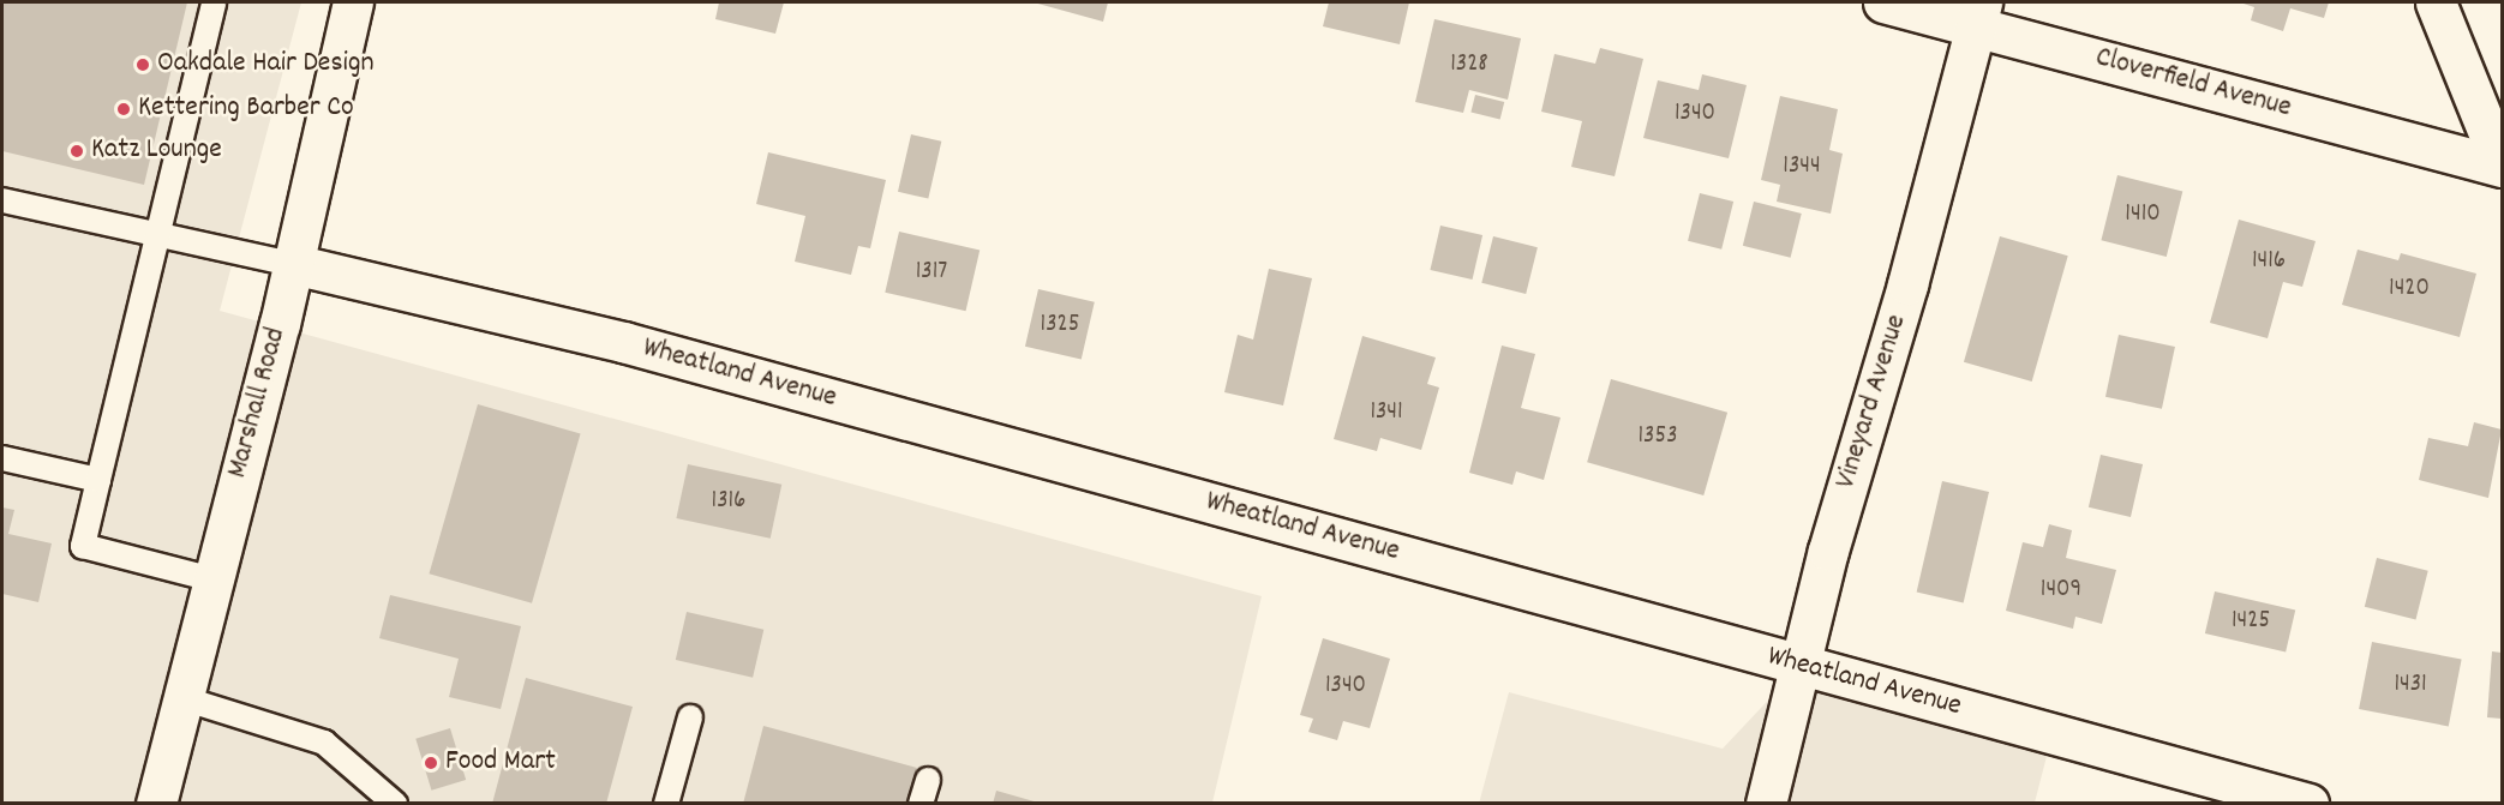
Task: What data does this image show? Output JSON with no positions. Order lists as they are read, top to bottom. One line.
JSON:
{"streets":{"street":["Cloverfield Avenue","Wheatland Avenue","Vineyard Avenue","Marshall Road"]},"crossings":[["Cloverfield Avenue","Vineyard Avenue"],["Wheatland Avenue","Vineyard Avenue"],["Wheatland Avenue","Marshall Road"]],"places":["Oakdale Hair Design","Kettering Barber Co","Katz Lounge","Food Mart"],"house_numbers":["1328","1340","1344","1410","1416","1317","1420","1325","1341","1353","1316","1409","1425","1431","1340"]}
